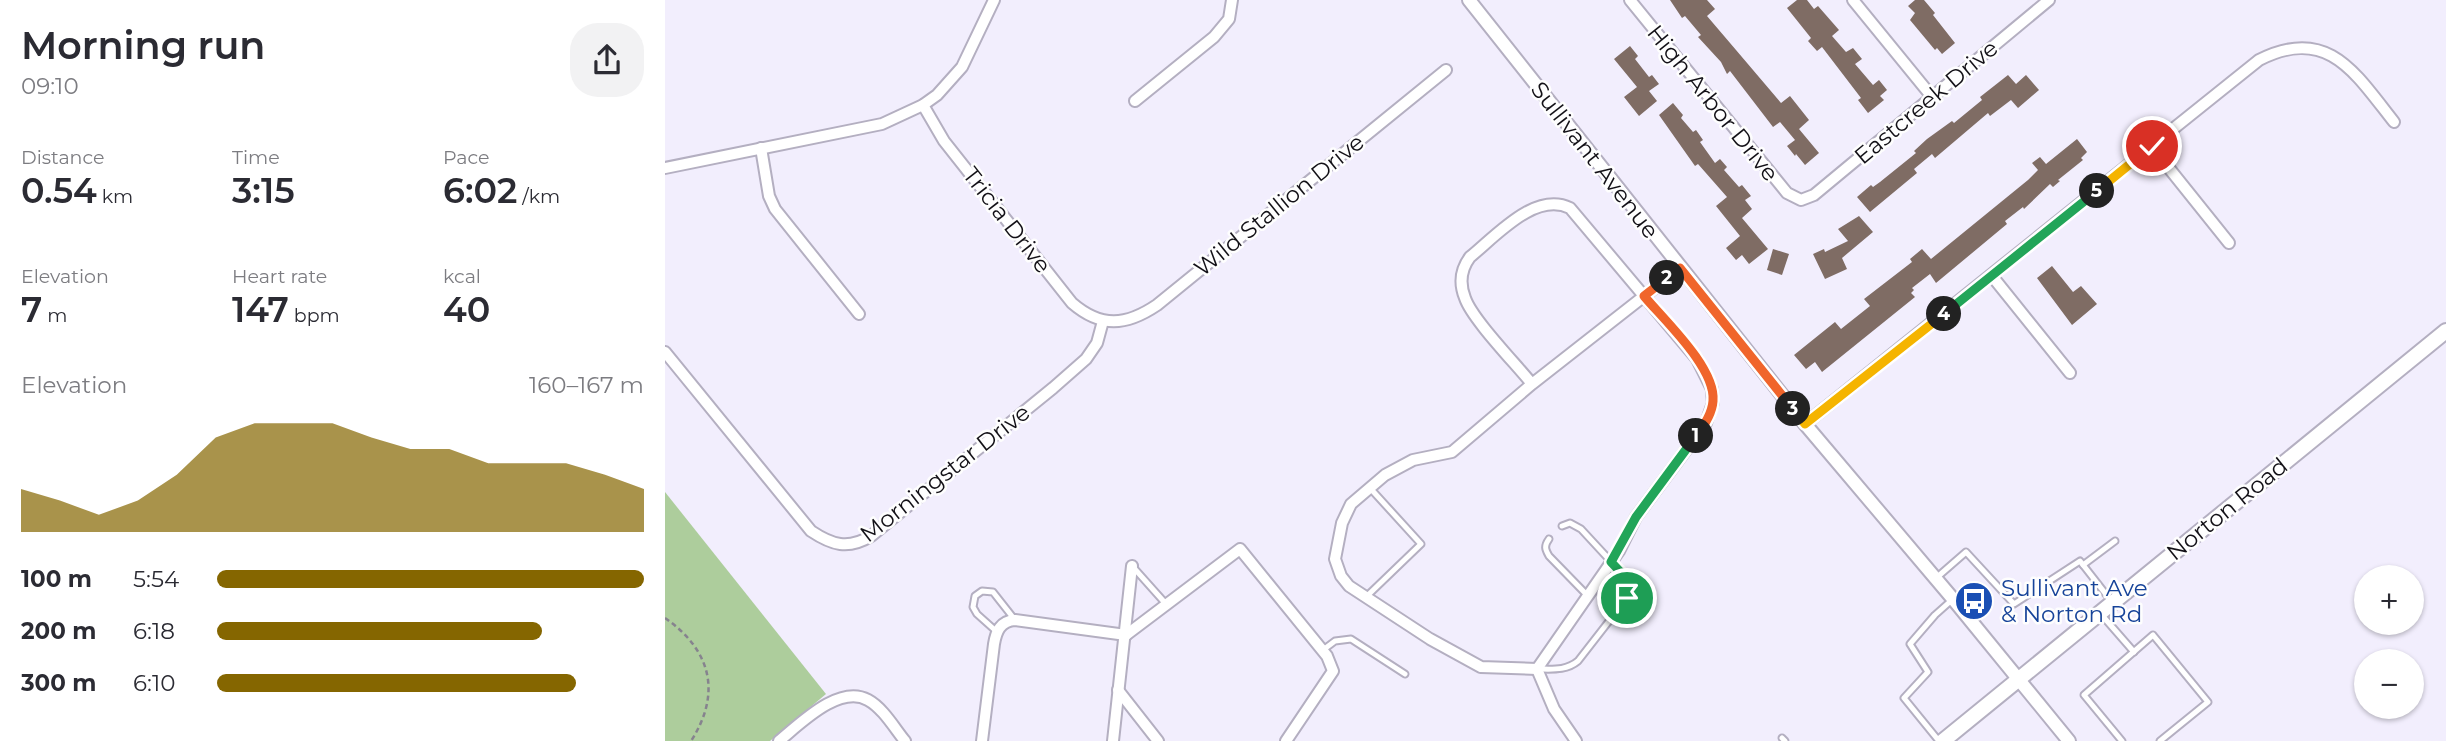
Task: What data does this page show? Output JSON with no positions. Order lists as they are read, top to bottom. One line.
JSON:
{"streets":{"main road":["Norton Road"],"street":["Eastcreek Drive","High Arbor Drive","Sullivant Avenue","Wild Stallion Drive","Tricia Drive","Morningstar Drive"]},"crossings":[["Eastcreek Drive","High Arbor Drive"],["Sullivant Avenue","Norton Road"],["Wild Stallion Drive","Tricia Drive"],["Wild Stallion Drive","Morningstar Drive"],["Tricia Drive","Morningstar Drive"]],"places":{"bus stop":["Sullivant Ave & Norton Rd"]},"page":{"heading":["Morning run","09:10"],"stats":[["Distance","0.54 km"],["Time","3:15"],["Pace","6:02 /km"],["Elevation","7 m"],["Heart rate","147 bpm"],["kcal","40"]],"pins":["5","2","4","3","1"],"chart":["Elevation","160–167 m"],"list":[{"name":"100 m","note":"5:54"},{"name":"200 m","note":"6:18"},{"name":"300 m","note":"6:10"}],"map_buttons":["+","−"]}}
